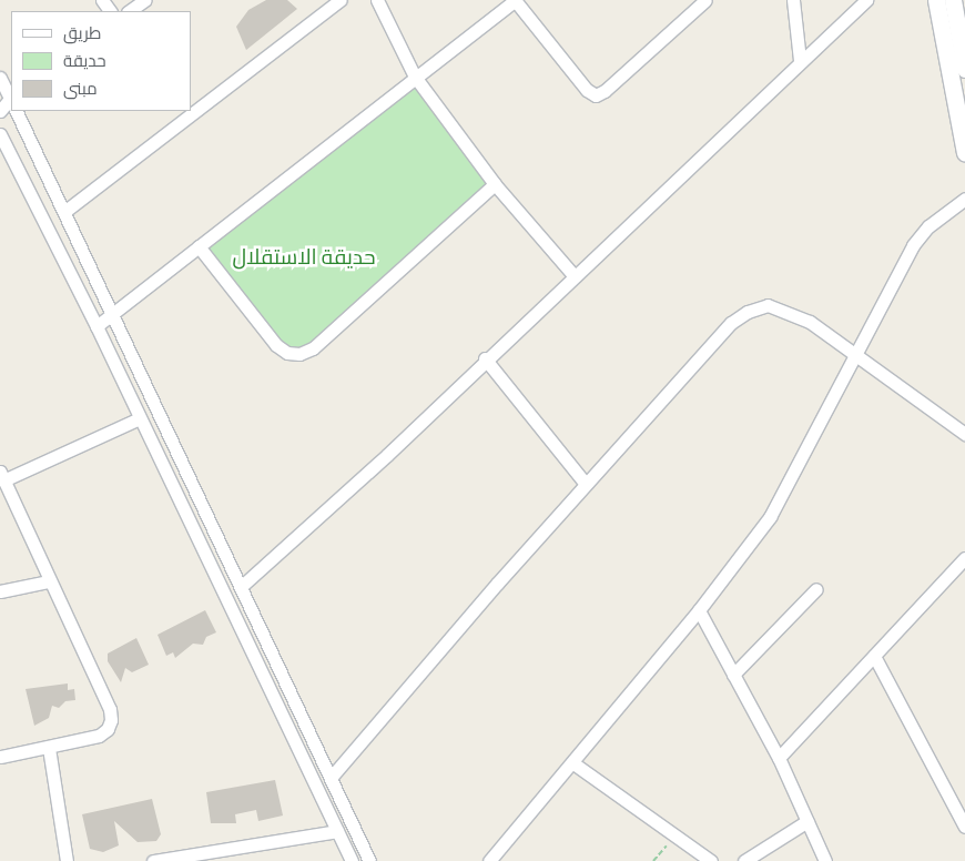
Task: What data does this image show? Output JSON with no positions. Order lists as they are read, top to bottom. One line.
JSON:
{"parks":["حديقة الاستقلال"],"legend":["طريق","حديقة","مبنى"]}
